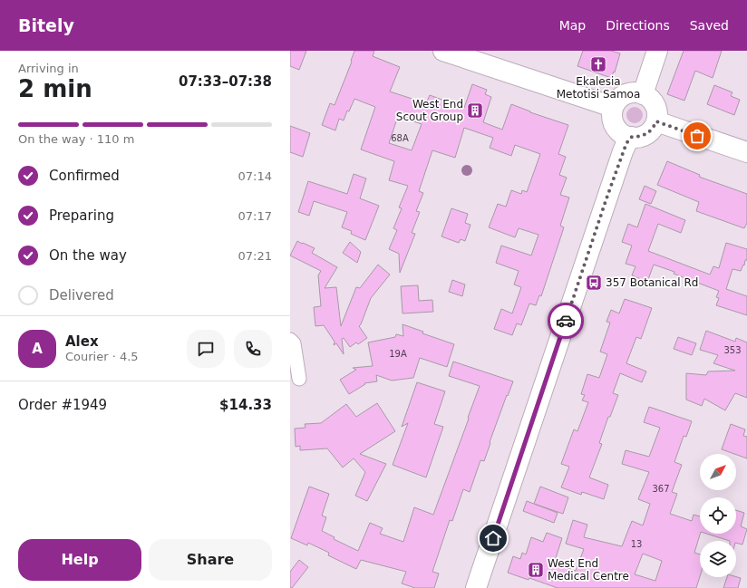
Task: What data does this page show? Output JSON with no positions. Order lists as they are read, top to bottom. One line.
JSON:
{"places":{"church":["Ekalesia Metotisi Samoa"],"building":["West End Scout Group","West End Medical Centre"],"bus stop":["357 Botanical Rd"]},"house_numbers":["68A","353","19A","367","13"],"north":"top right","page":{"header":"Bitely","nav":["Map","Directions","Saved"],"heading":["2 min","Arriving in","07:33–07:38"],"panel":["Alex","Courier · 4.5","Order #1949","$14.33"],"bar":"On the way · 110 m","list":[["Confirmed","07:14"],["Preparing","07:17"],["On the way","07:21"],"Delivered"],"round":"A","buttons":["Help","Share"]}}
